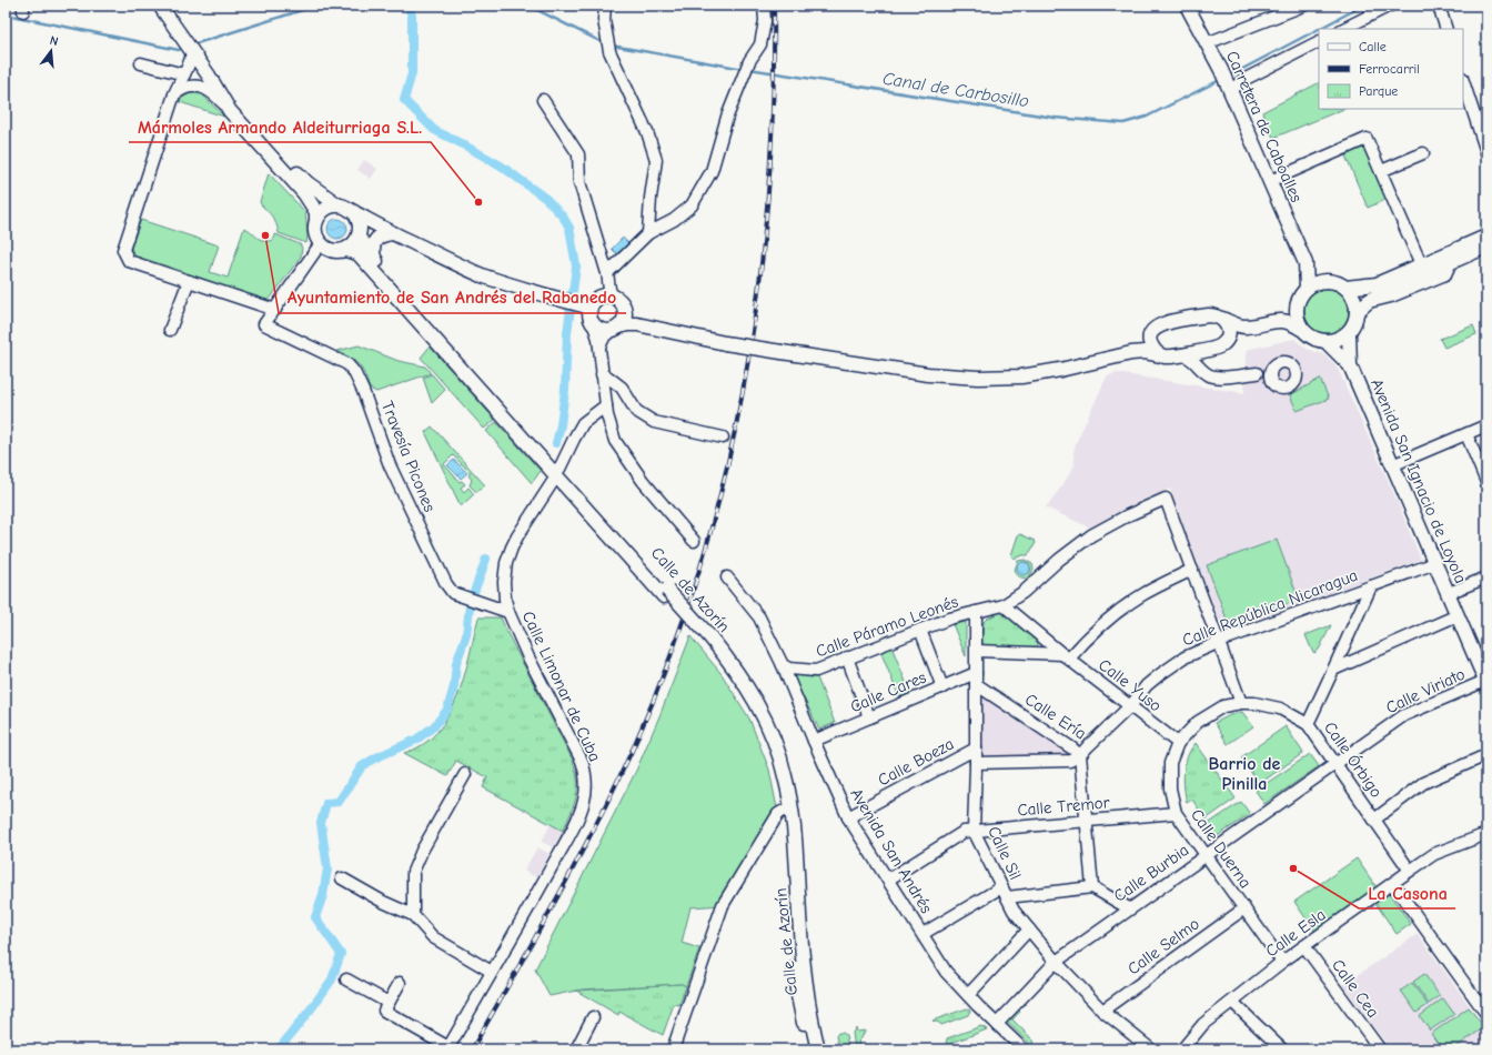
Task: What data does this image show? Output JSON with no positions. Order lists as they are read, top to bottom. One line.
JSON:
{"streets":{"main road":["Carretera de Caboalles","Avenida San Ignacio de Loyola","Calle de Azorín"],"street":["Travesía Picones","Calle República Nicaragua","Calle Páramo Leonés","Calle Yuso","Calle Limonar de Cuba","Calle Viriato","Calle Cares","Calle Ería","Calle Órbigo","Calle Boeza","Calle Tremor","Calle Duerna","Avenida San Andrés","Calle Sil","Calle Burbia","Calle Esla","Calle Selmo","Calle Cea"]},"crossings":[["Travesía Picones","Calle Limonar de Cuba"],["Avenida San Ignacio de Loyola","Calle República Nicaragua"],["Avenida San Ignacio de Loyola","Calle Viriato"],["Calle de Azorín","Calle Limonar de Cuba"],["Calle República Nicaragua","Calle Yuso"],["Calle República Nicaragua","Calle Ería"],["Calle Páramo Leonés","Calle Yuso"],["Calle Páramo Leonés","Avenida San Andrés"],["Calle Páramo Leonés","Calle Sil"],["Calle Yuso","Calle Ería"],["Calle Yuso","Calle Órbigo"],["Calle Yuso","Calle Duerna"],["Calle Viriato","Calle Órbigo"],["Calle Viriato","Calle Burbia"],["Calle Cares","Calle Ería"],["Calle Cares","Avenida San Andrés"],["Calle Cares","Calle Sil"],["Calle Ería","Calle Boeza"],["Calle Ería","Calle Sil"],["Calle Órbigo","Calle Duerna"],["Calle Órbigo","Calle Burbia"],["Calle Órbigo","Calle Esla"],["Calle Boeza","Avenida San Andrés"],["Calle Boeza","Calle Sil"],["Calle Tremor","Calle Duerna"],["Calle Tremor","Avenida San Andrés"],["Calle Tremor","Calle Sil"],["Calle Duerna","Calle Burbia"],["Calle Duerna","Calle Esla"],["Calle Duerna","Calle Selmo"],["Avenida San Andrés","Calle Burbia"],["Calle Sil","Calle Burbia"],["Calle Sil","Calle Selmo"],["Calle Esla","Calle Cea"]],"districts":["Barrio de Pinilla"],"water":["Canal de Carbosillo"],"places":["Mármoles Armando Aldeiturriaga S.L.","Ayuntamiento de San Andrés del Rabanedo","La Casona"],"legend":["Calle","Ferrocarril","Parque"],"north":"top"}
